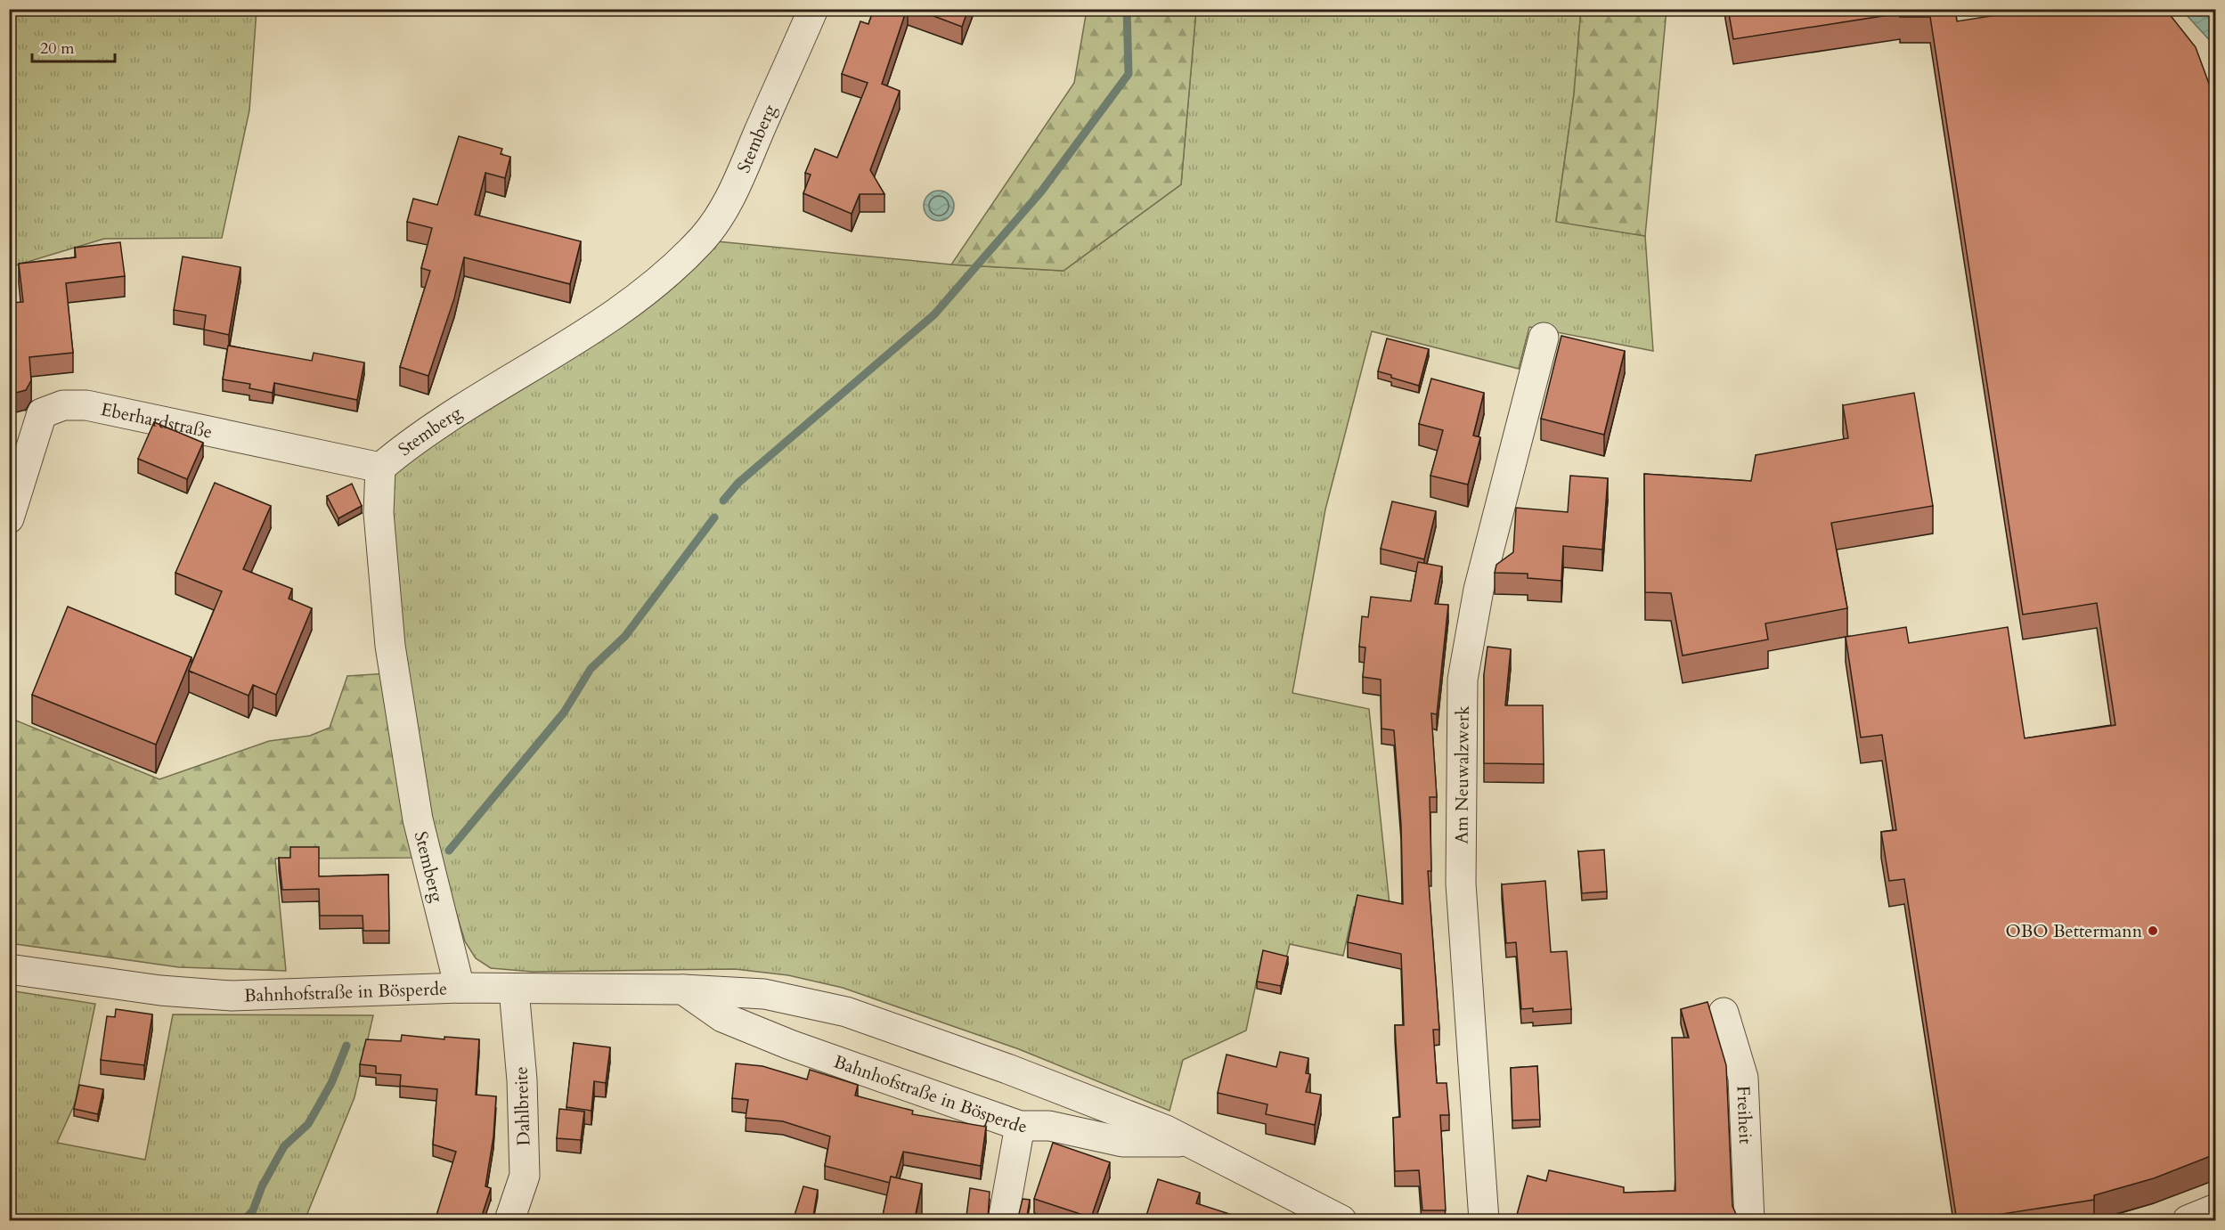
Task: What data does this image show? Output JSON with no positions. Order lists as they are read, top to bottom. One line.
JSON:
{"streets":{"street":["Stemberg","Eberhardstraße","Am Neuwalzwerk","Bahnhofstraße in Bösperde","Dahlbreite","Freiheit"]},"crossings":[["Stemberg","Eberhardstraße"],["Stemberg","Bahnhofstraße in Bösperde"],["Bahnhofstraße in Bösperde","Dahlbreite"]],"places":["OBO Bettermann"],"scale_bar":"20 m"}
